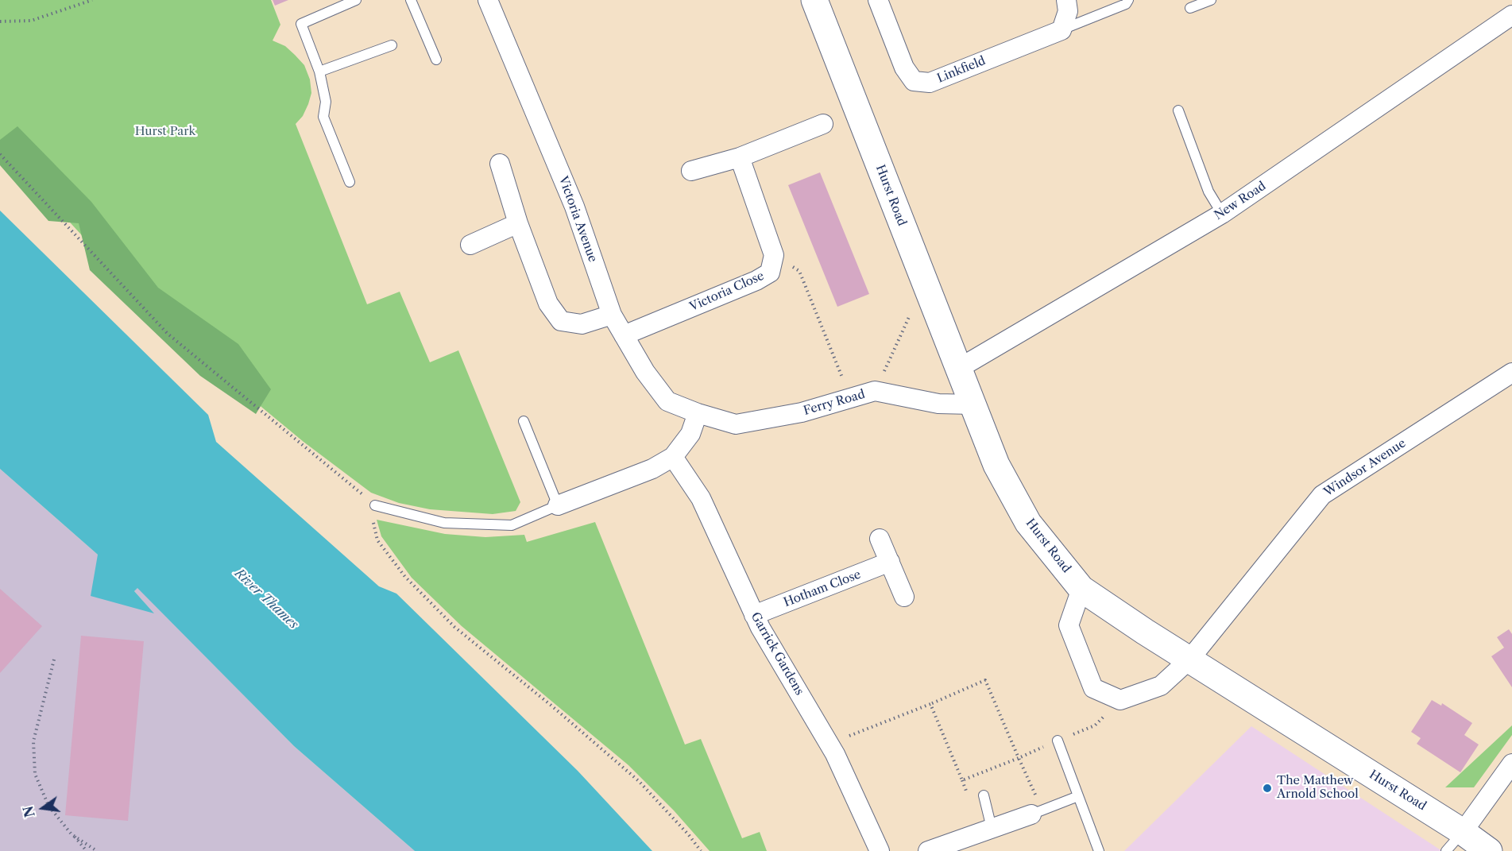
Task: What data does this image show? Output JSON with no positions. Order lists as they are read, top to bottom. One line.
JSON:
{"streets":{"main road":["Hurst Road"],"street":["Linkfield","New Road","Victoria Avenue","Victoria Close","Ferry Road","Windsor Avenue","Hotham Close","Garrick Gardens"]},"crossings":[["Hurst Road","New Road"],["Hurst Road","Ferry Road"],["Hurst Road","Windsor Avenue"],["Victoria Avenue","Victoria Close"],["Victoria Avenue","Ferry Road"],["Hotham Close","Garrick Gardens"]],"water":["River Thames"],"parks":["Hurst Park"],"places":["The Matthew Arnold School"],"north":"left"}
